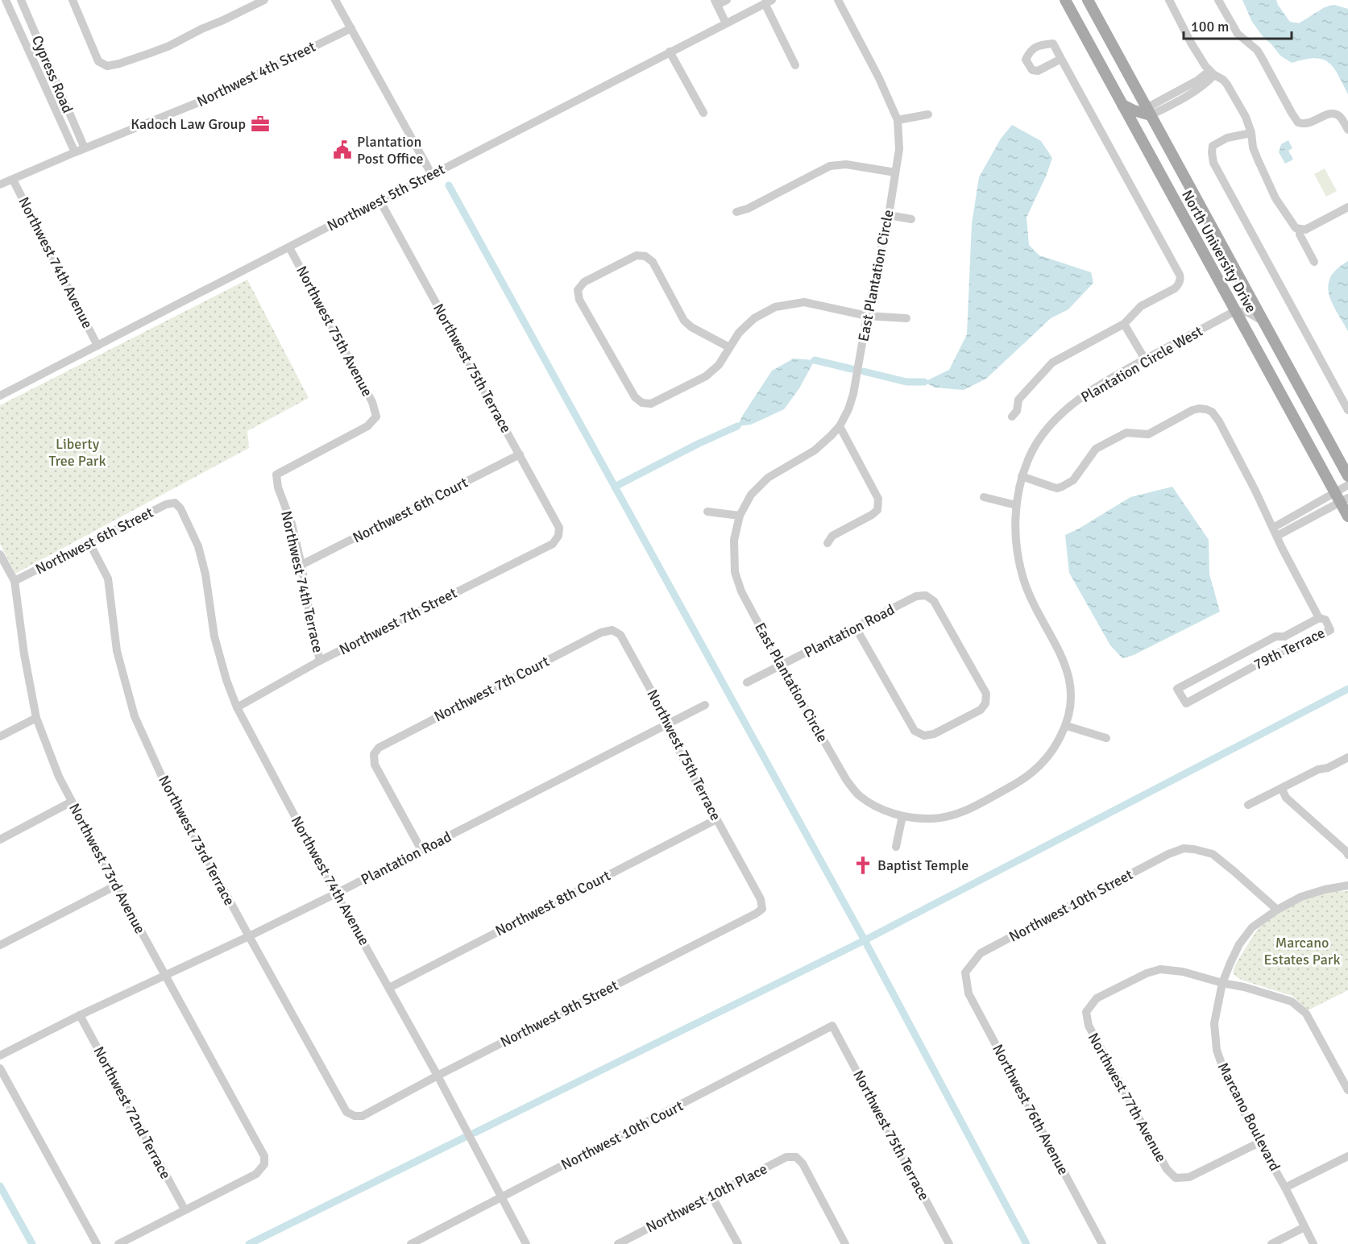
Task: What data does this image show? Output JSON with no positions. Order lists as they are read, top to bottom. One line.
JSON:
{"streets":{"main road":["North University Drive"],"street":["Cypress Road","Northwest 4th Street","Northwest 5th Street","Northwest 74th Avenue","East Plantation Circle","Northwest 75th Avenue","Plantation Circle West","Northwest 75th Terrace","Northwest 6th Court","Northwest 6th Street","Northwest 74th Terrace","Northwest 7th Street","Plantation Road","79th Terrace","Northwest 7th Court","Northwest 73rd Terrace","Northwest 73rd Avenue","Northwest 8th Court","Northwest 10th Street","Northwest 9th Street","Northwest 77th Avenue","Northwest 76th Avenue","Northwest 72nd Terrace","Marcano Boulevard","Northwest 10th Court","Northwest 10th Place"]},"crossings":[["Cypress Road","Northwest 4th Street"],["Northwest 4th Street","Northwest 74th Avenue"],["Northwest 5th Street","Northwest 74th Avenue"],["Northwest 5th Street","Northwest 75th Avenue"],["Northwest 5th Street","Northwest 75th Terrace"],["North University Drive","Plantation Circle West"],["Northwest 74th Avenue","Northwest 6th Street"],["Northwest 74th Avenue","Northwest 7th Street"],["Northwest 74th Avenue","Plantation Road"],["Northwest 74th Avenue","Northwest 8th Court"],["Northwest 74th Avenue","Northwest 9th Street"],["Northwest 74th Avenue","Northwest 10th Court"],["East Plantation Circle","Plantation Circle West"],["East Plantation Circle","Plantation Road"],["Northwest 75th Avenue","Northwest 74th Terrace"],["Northwest 75th Terrace","Northwest 6th Court"],["Northwest 75th Terrace","Northwest 7th Street"],["Northwest 75th Terrace","Plantation Road"],["Northwest 75th Terrace","Northwest 7th Court"],["Northwest 75th Terrace","Northwest 8th Court"],["Northwest 75th Terrace","Northwest 9th Street"],["Northwest 75th Terrace","Northwest 10th Court"],["Northwest 6th Court","Northwest 74th Terrace"],["Northwest 6th Street","Northwest 73rd Terrace"],["Northwest 6th Street","Northwest 73rd Avenue"],["Northwest 74th Terrace","Northwest 7th Street"],["Plantation Road","Northwest 7th Court"],["Plantation Road","Northwest 73rd Terrace"],["Plantation Road","Northwest 73rd Avenue"],["Plantation Road","Northwest 72nd Terrace"],["Northwest 73rd Terrace","Northwest 9th Street"],["Northwest 73rd Avenue","Northwest 72nd Terrace"],["Northwest 10th Street","Northwest 76th Avenue"],["Northwest 10th Street","Marcano Boulevard"],["Northwest 77th Avenue","Marcano Boulevard"]],"parks":["Liberty Tree Park","Marcano Estates Park"],"places":{"office":["Kadoch Law Group"],"public building":["Plantation Post Office"],"church":["Baptist Temple"]},"scale_bar":"100 m"}
